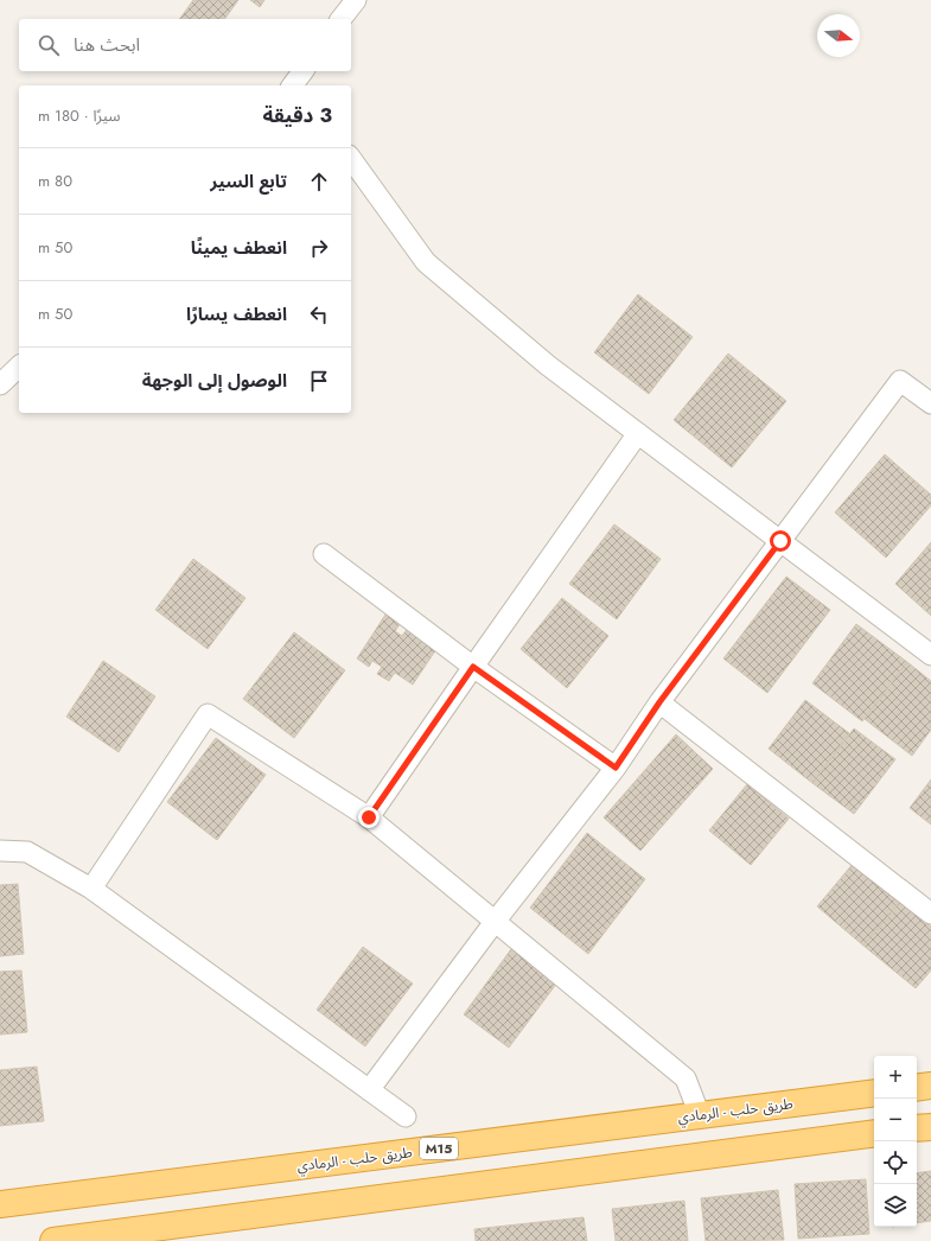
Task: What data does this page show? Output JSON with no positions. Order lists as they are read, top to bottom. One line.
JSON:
{"streets":{"highway":["طريق حلب - الرمادي","M15"]},"north":"right","page":{"search":"ابحث هنا","heading":["3 دقيقة","سيرًا · 180 m"],"list":[["تابع السير","80 m"],["انعطف يمينًا","50 m"],["انعطف يسارًا","50 m"],"الوصول إلى الوجهة"],"map_buttons":["+","−"]}}
